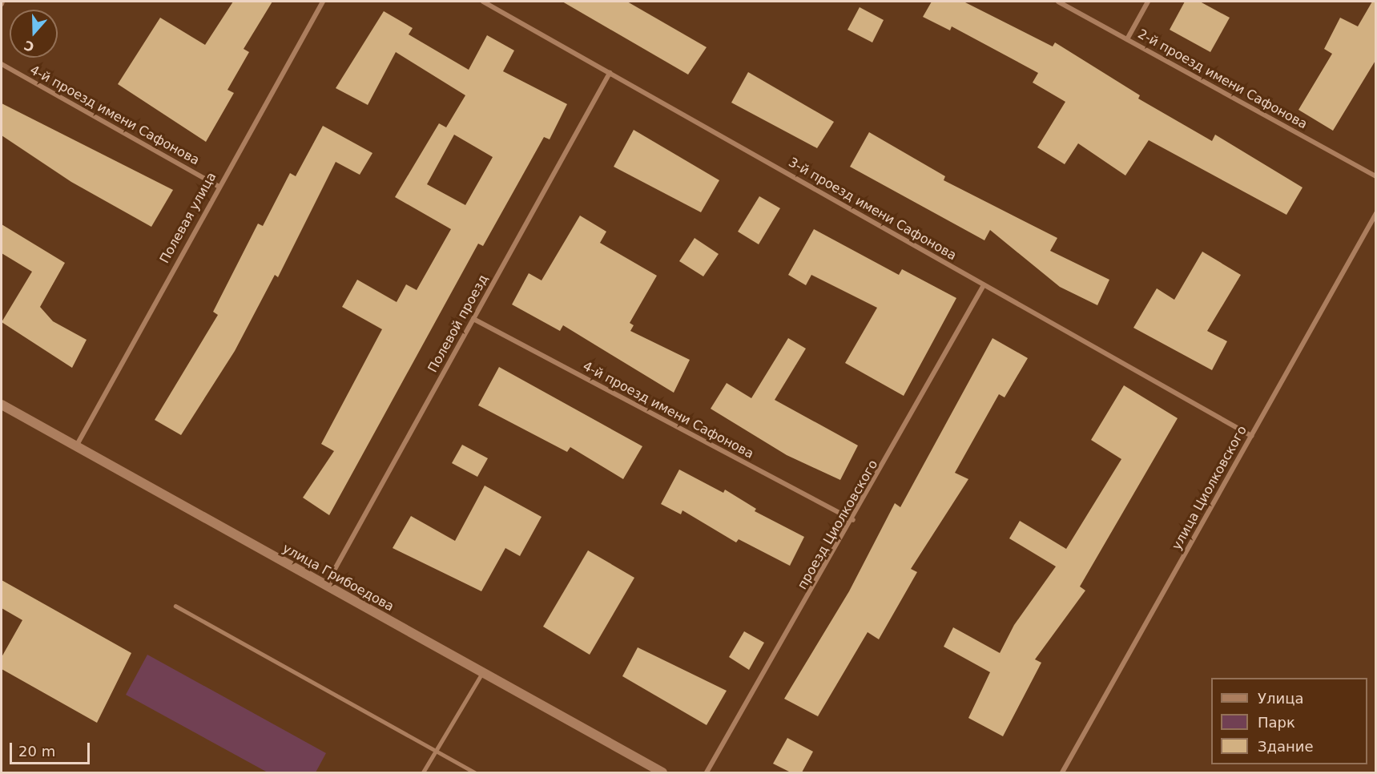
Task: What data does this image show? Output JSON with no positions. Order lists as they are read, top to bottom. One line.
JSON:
{"streets":{"street":["2-й проезд имени Сафонова","4-й проезд имени Сафонова","3-й проезд имени Сафонова","Полевая улица","Полевой проезд","улица Циолковского","проезд Циолковского","улица Грибоедова"]},"crossings":[["4-й проезд имени Сафонова","Полевая улица"],["4-й проезд имени Сафонова","Полевой проезд"],["4-й проезд имени Сафонова","проезд Циолковского"],["3-й проезд имени Сафонова","Полевой проезд"],["3-й проезд имени Сафонова","улица Циолковского"],["3-й проезд имени Сафонова","проезд Циолковского"],["Полевая улица","улица Грибоедова"],["Полевой проезд","улица Грибоедова"]],"legend":["Улица","Парк","Здание"],"scale_bar":"20 m","north":"bottom"}
